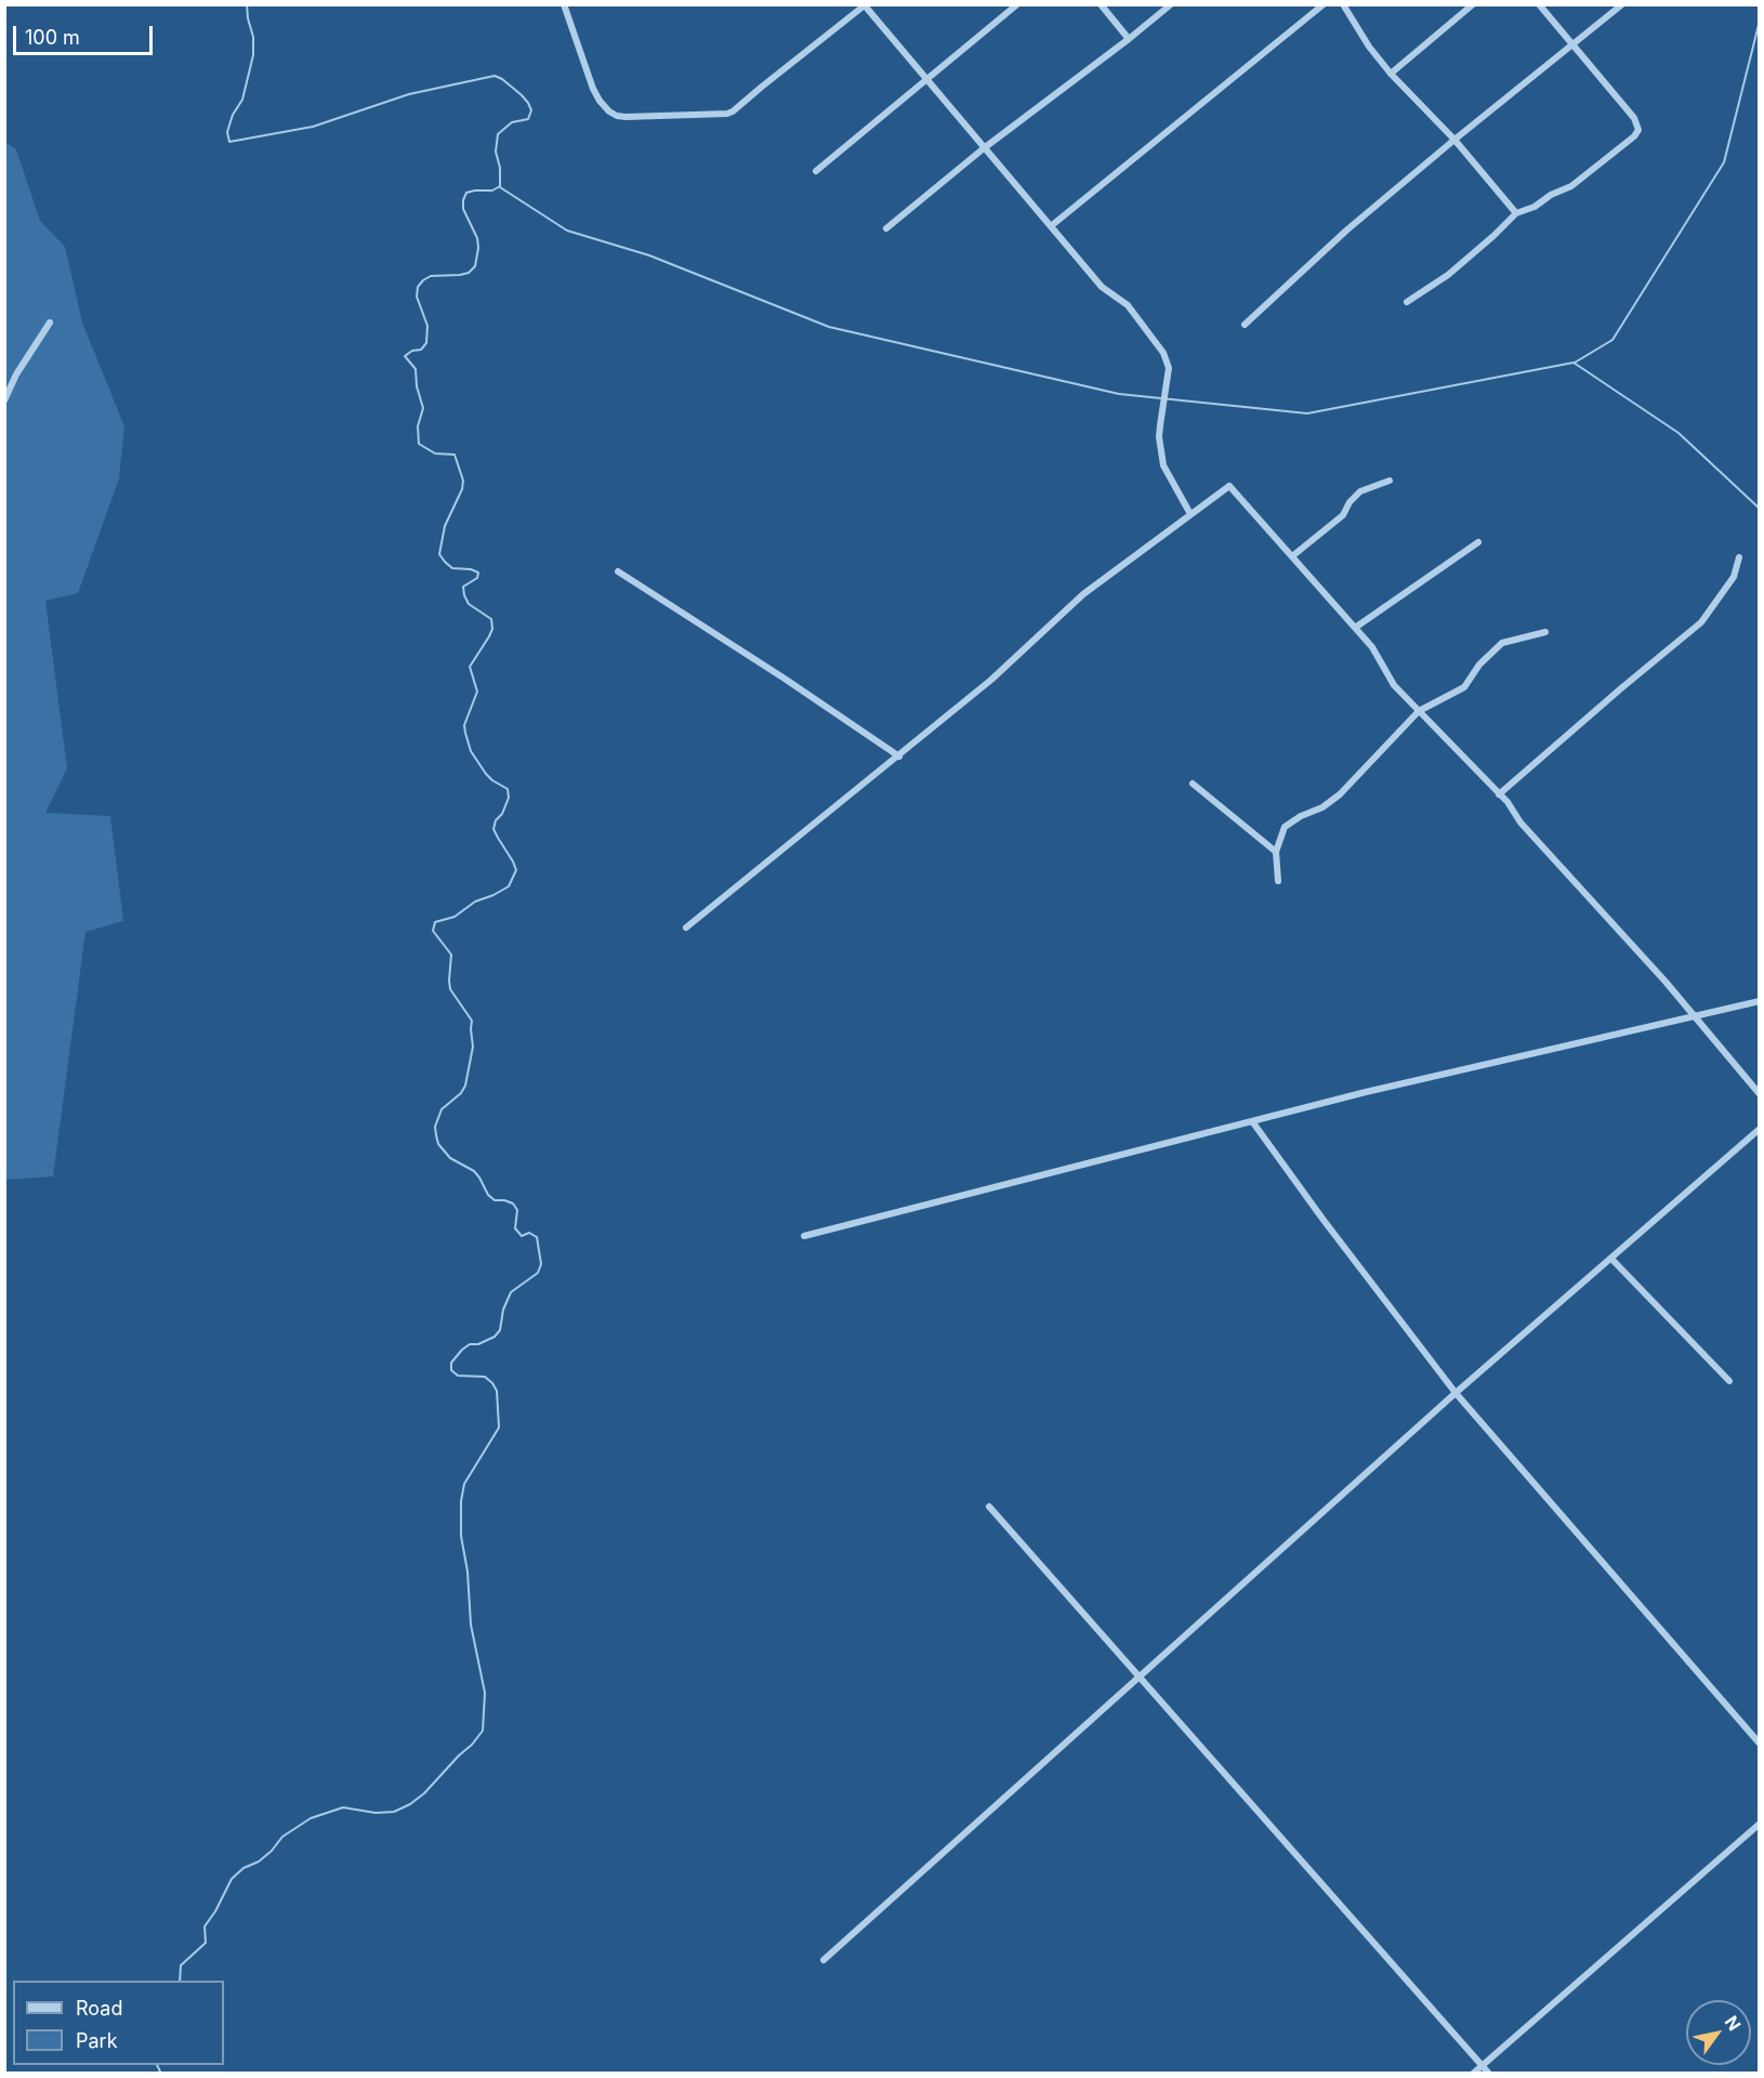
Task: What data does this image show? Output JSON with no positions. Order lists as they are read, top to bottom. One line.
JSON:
{"legend":["Road","Park"],"scale_bar":"100 m","north":"top right"}
